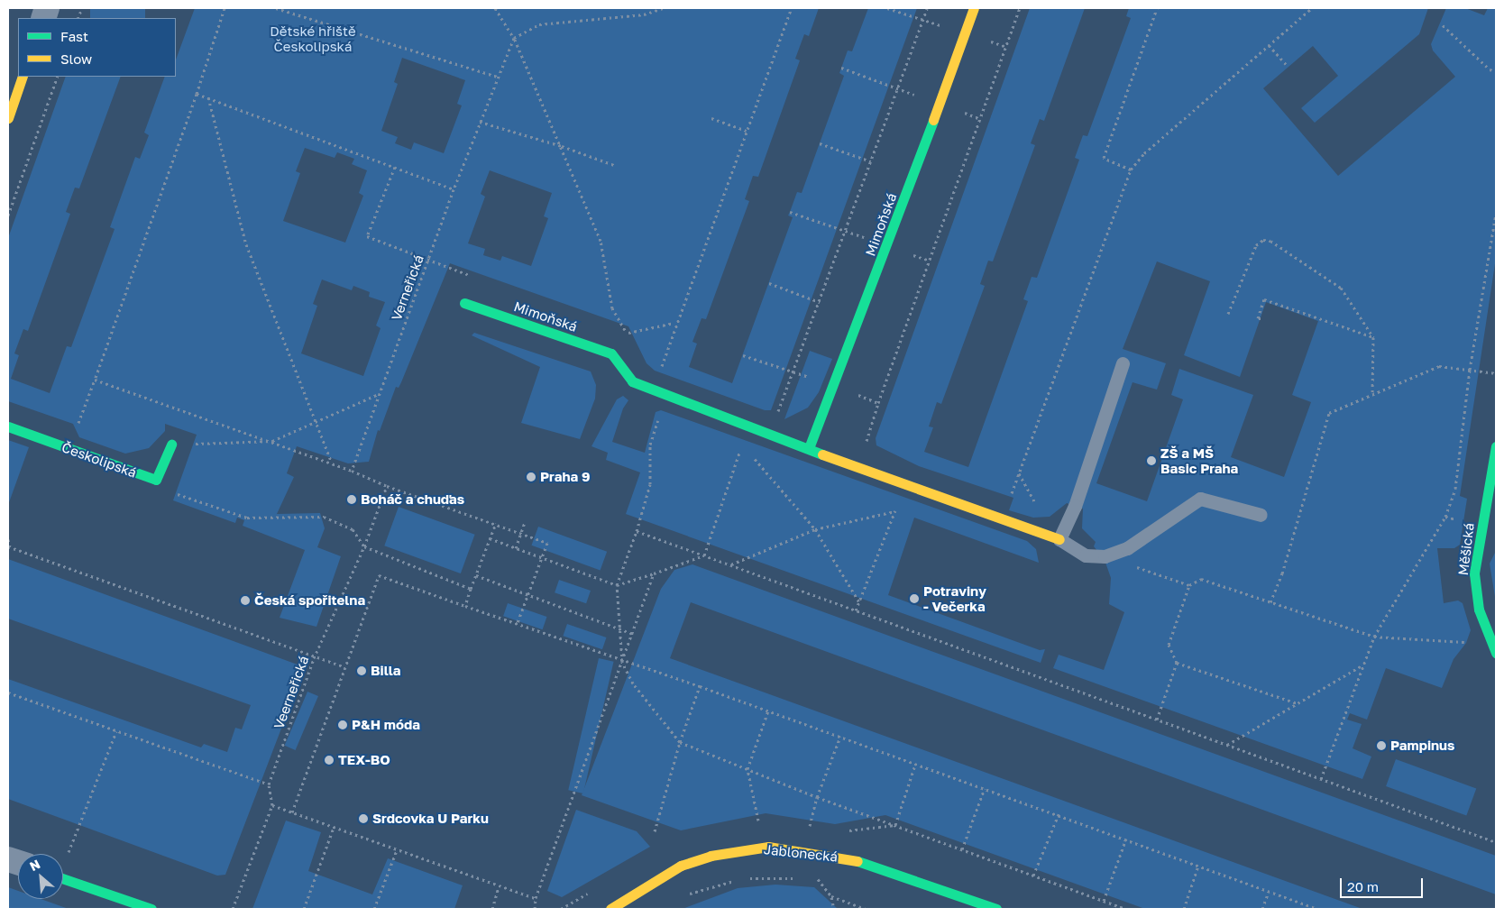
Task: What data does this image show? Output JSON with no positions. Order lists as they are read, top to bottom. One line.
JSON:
{"streets":{"street":["Mimoňská","Českolipská","Měšická","Jablonecká"],"path":["Verneřická","Veerneřická"]},"parks":["Dětské hřiště Českolipská"],"places":["ZŠ a MŠ Basic Praha","Praha 9","Boháč a chuďas","Potraviny - Večerka","Česká spořitelna","Billa","P&H móda","Pampinus","TEX-BO","Srdcovka U Parku"],"legend":["Fast","Slow"],"scale_bar":"20 m","north":"top left"}
